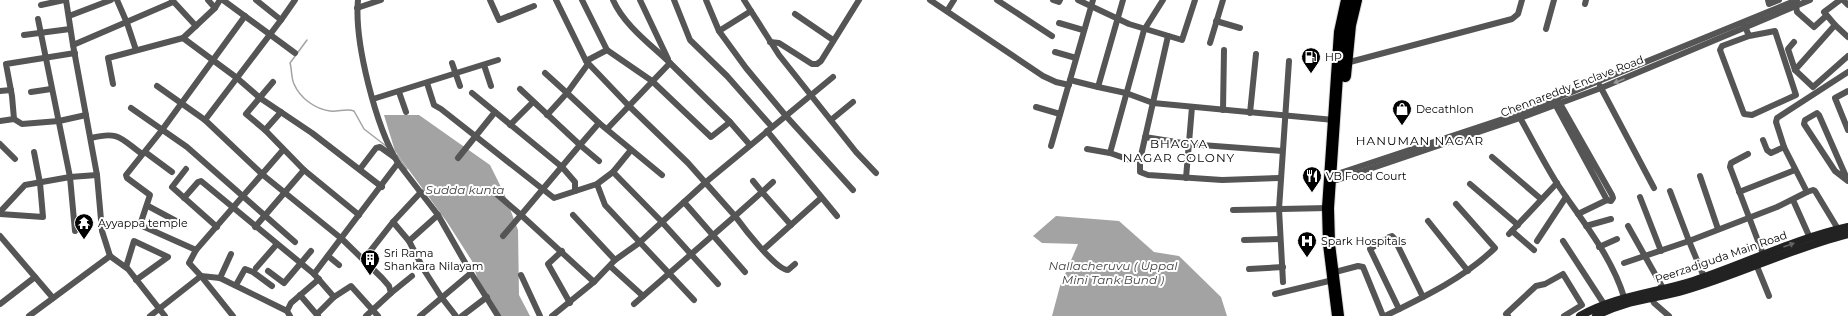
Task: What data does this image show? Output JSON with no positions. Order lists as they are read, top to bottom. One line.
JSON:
{"streets":{"street":["Chennareddy Enclave Road","Peerzadiguda Main Road"]},"districts":["HANUMAN NAGAR","BHAGYA NAGAR COLONY"],"water":["Sudda kunta","Nallacheruvu ( Uppal Mini Tank Bund )"],"places":{"fuel station":["HP"],"shop":["Decathlon"],"restaurant":["VB Food Court"],"temple":["Ayyappa temple"],"hospital":["Spark Hospitals"],"building":["Sri Rama Shankara Nilayam"]}}
